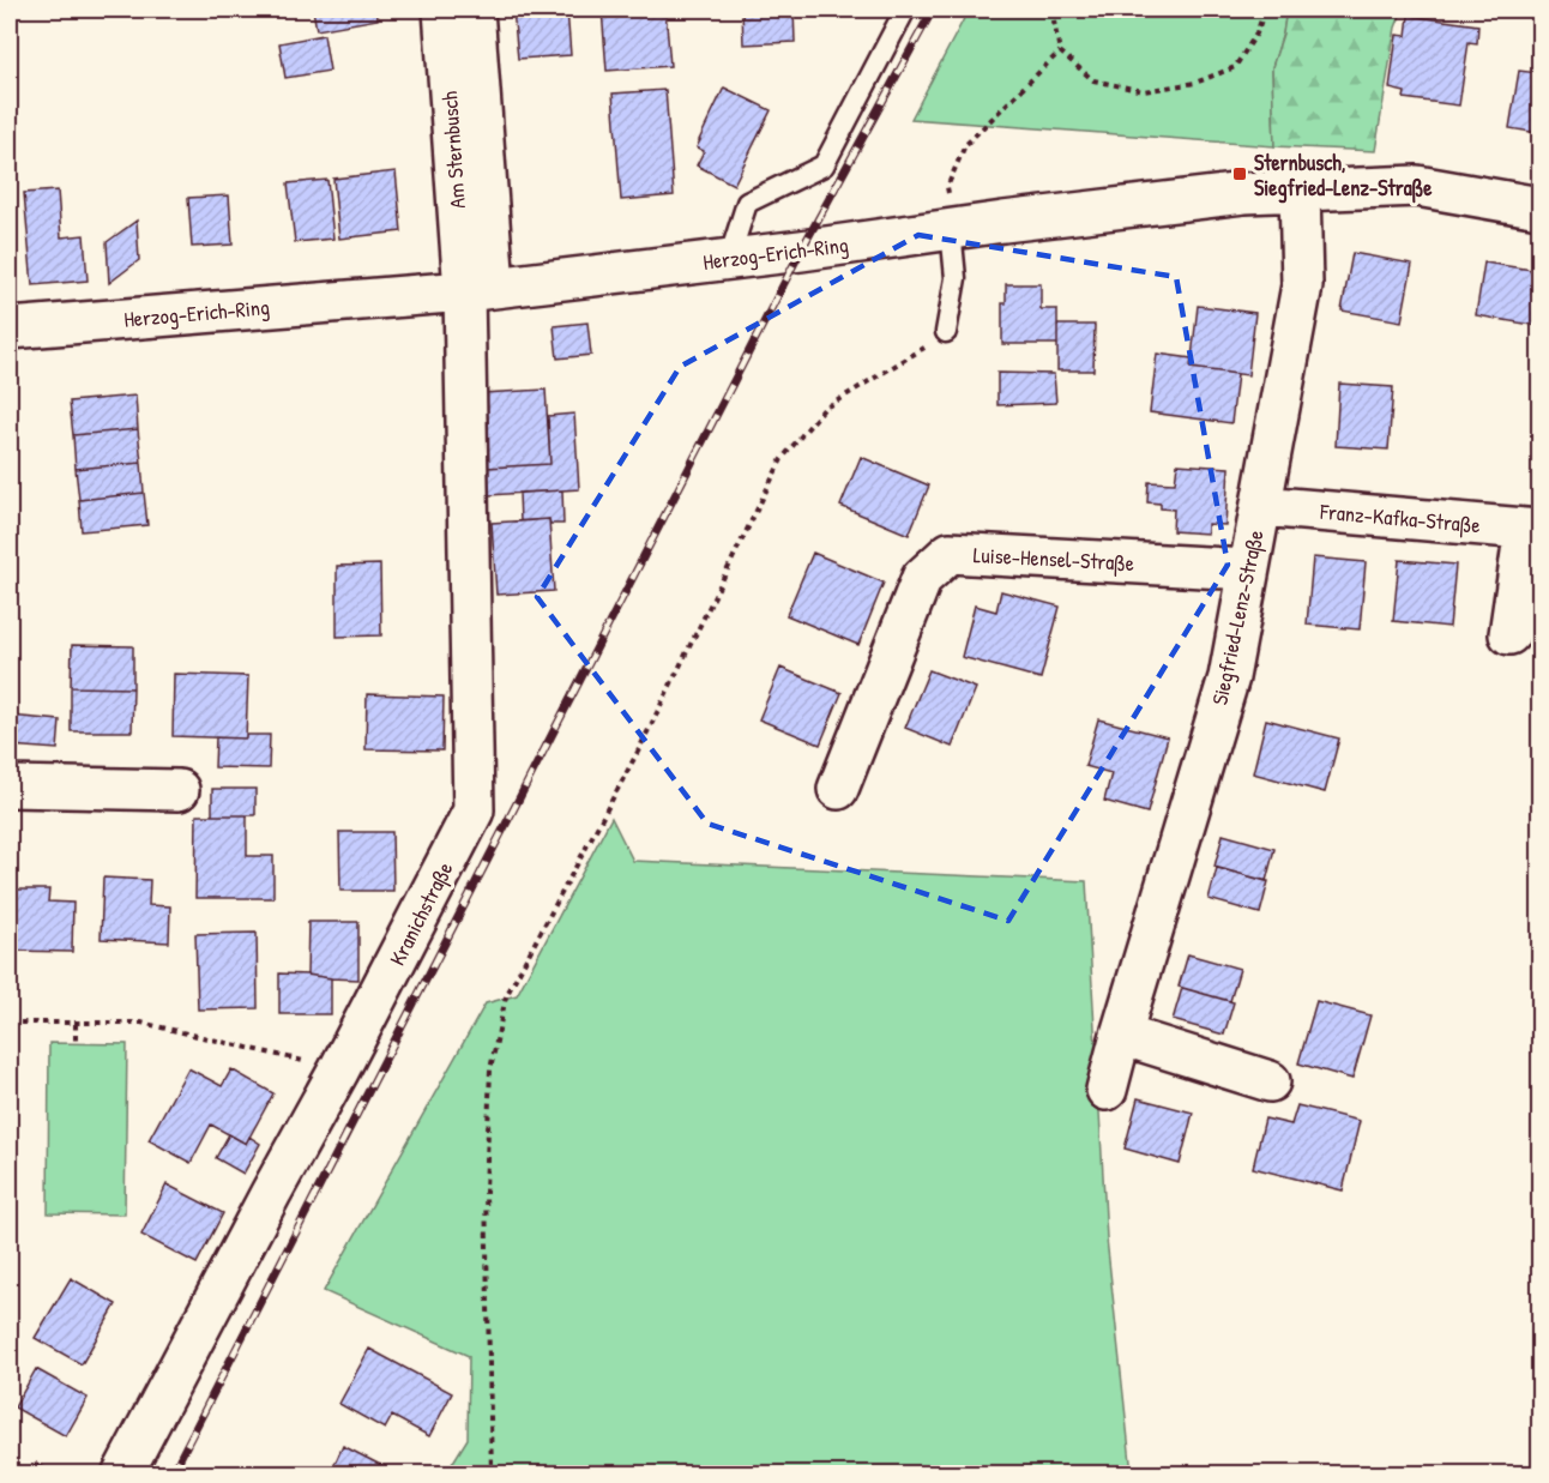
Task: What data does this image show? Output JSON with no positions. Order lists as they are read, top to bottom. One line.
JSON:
{"streets":{"street":["Am Sternbusch","Herzog-Erich-Ring","Franz-Kafka-Straße","Luise-Hensel-Straße","Siegfried-Lenz-Straße","Kranichstraße"]},"crossings":[["Am Sternbusch","Herzog-Erich-Ring"],["Am Sternbusch","Kranichstraße"],["Herzog-Erich-Ring","Siegfried-Lenz-Straße"],["Herzog-Erich-Ring","Kranichstraße"],["Franz-Kafka-Straße","Siegfried-Lenz-Straße"],["Luise-Hensel-Straße","Siegfried-Lenz-Straße"]],"places":{"transit":["Sternbusch, Siegfried-Lenz-Straße"]}}
